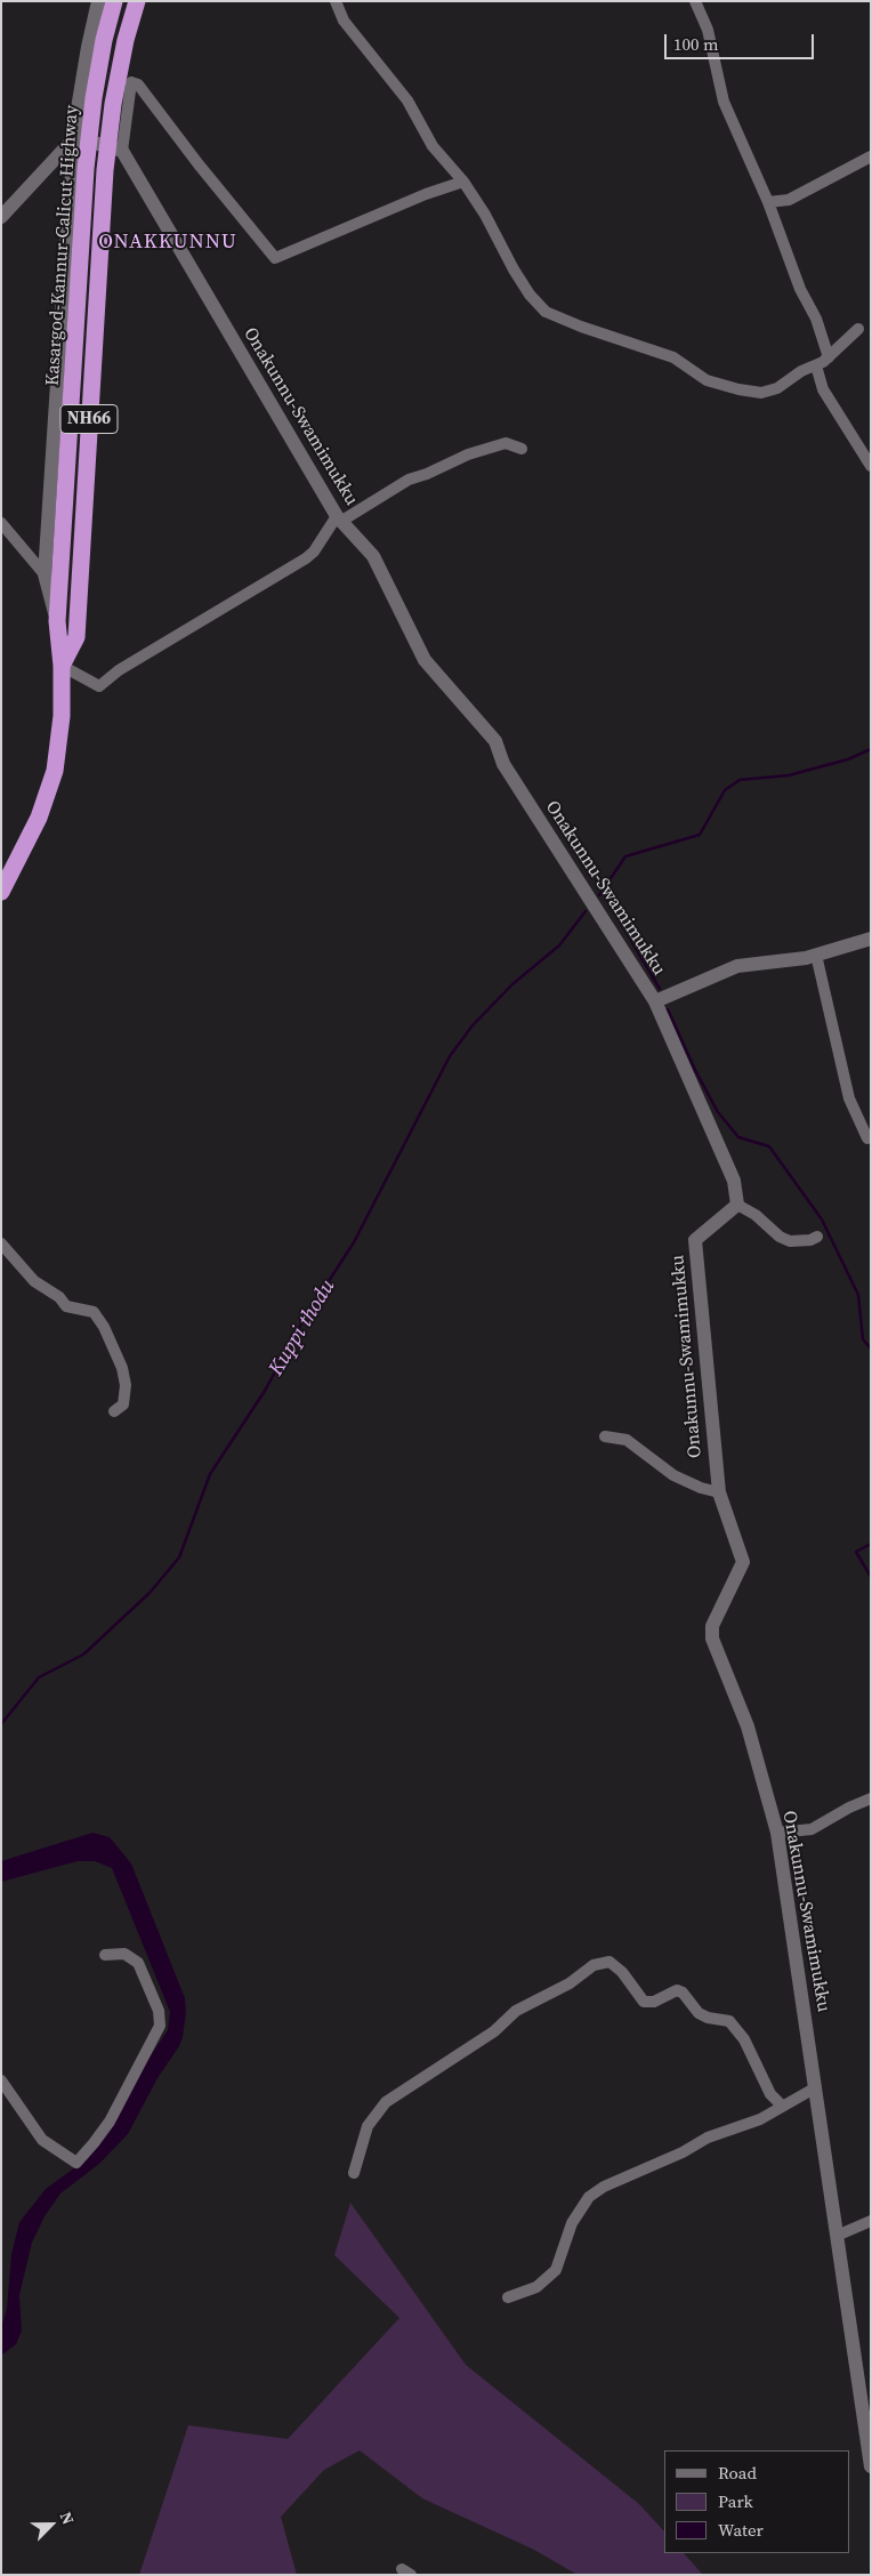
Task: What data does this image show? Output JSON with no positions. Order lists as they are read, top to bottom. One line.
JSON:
{"streets":{"highway":["Kasargod-Kannur-Calicut Highway","NH66"],"street":["Onakunnu-Swamimukku"]},"districts":["ONAKKUNNU"],"water":["Kuppi thodu"],"legend":["Road","Park","Water"],"scale_bar":"100 m","north":"top right"}
